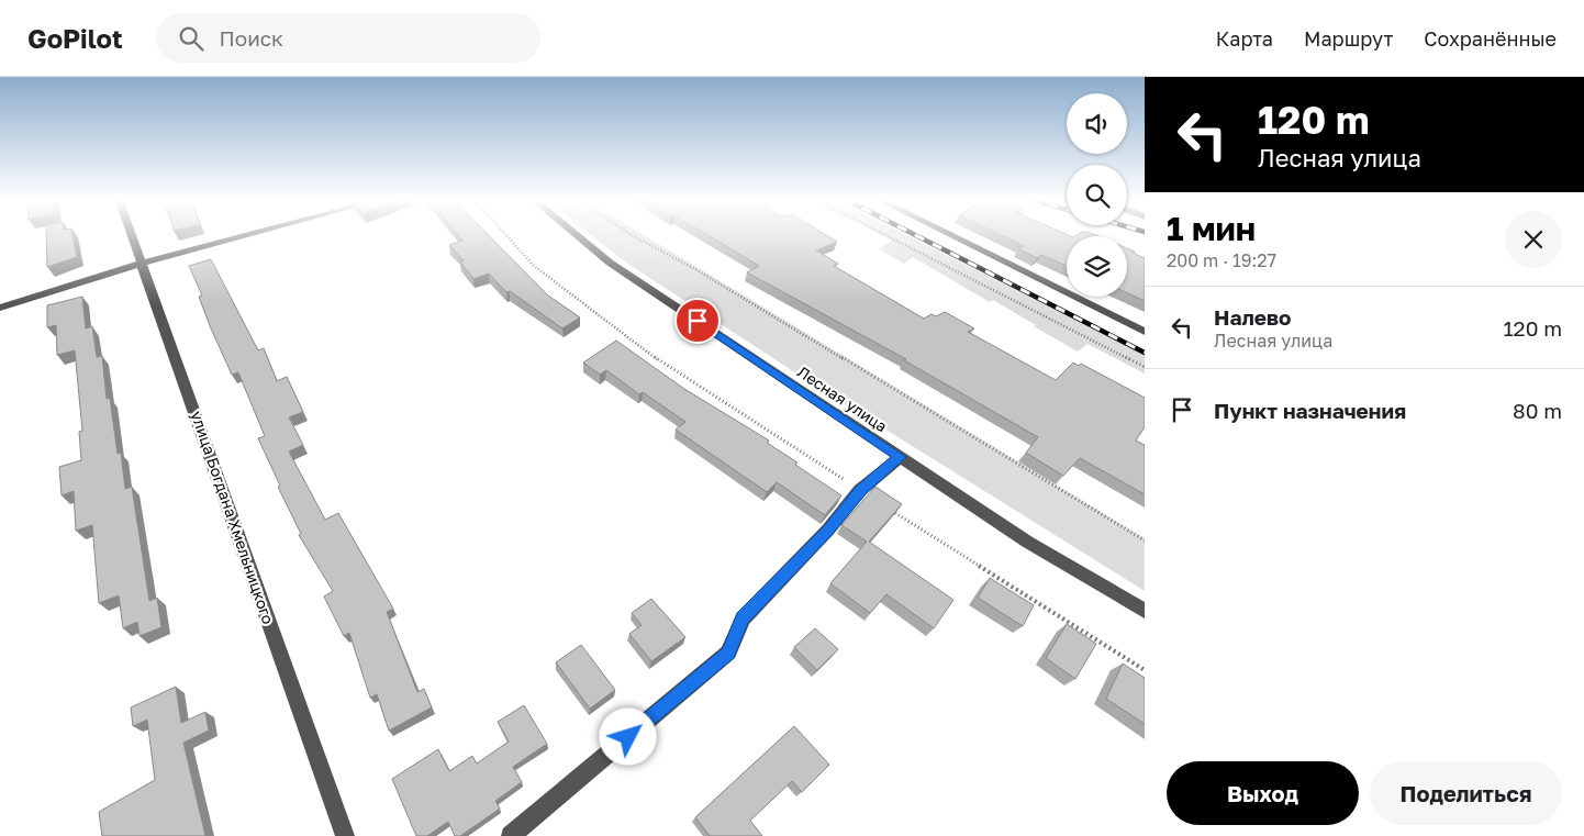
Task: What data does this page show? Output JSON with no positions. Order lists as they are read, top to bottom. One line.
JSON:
{"streets":{"street":["Лесная улица","улица Богдана Хмельницкого"]},"page":{"header":"GoPilot","search":"Поиск","nav":["Карта","Маршрут","Сохранённые"],"turn":["120 m","Лесная улица"],"heading":["1 мин","200 m · 19:27"],"list":[{"name":"Налево","note":"Лесная улица","value":"120 m"},{"name":"Пункт назначения","value":"80 m"}],"buttons":["Выход","Поделиться"]}}
